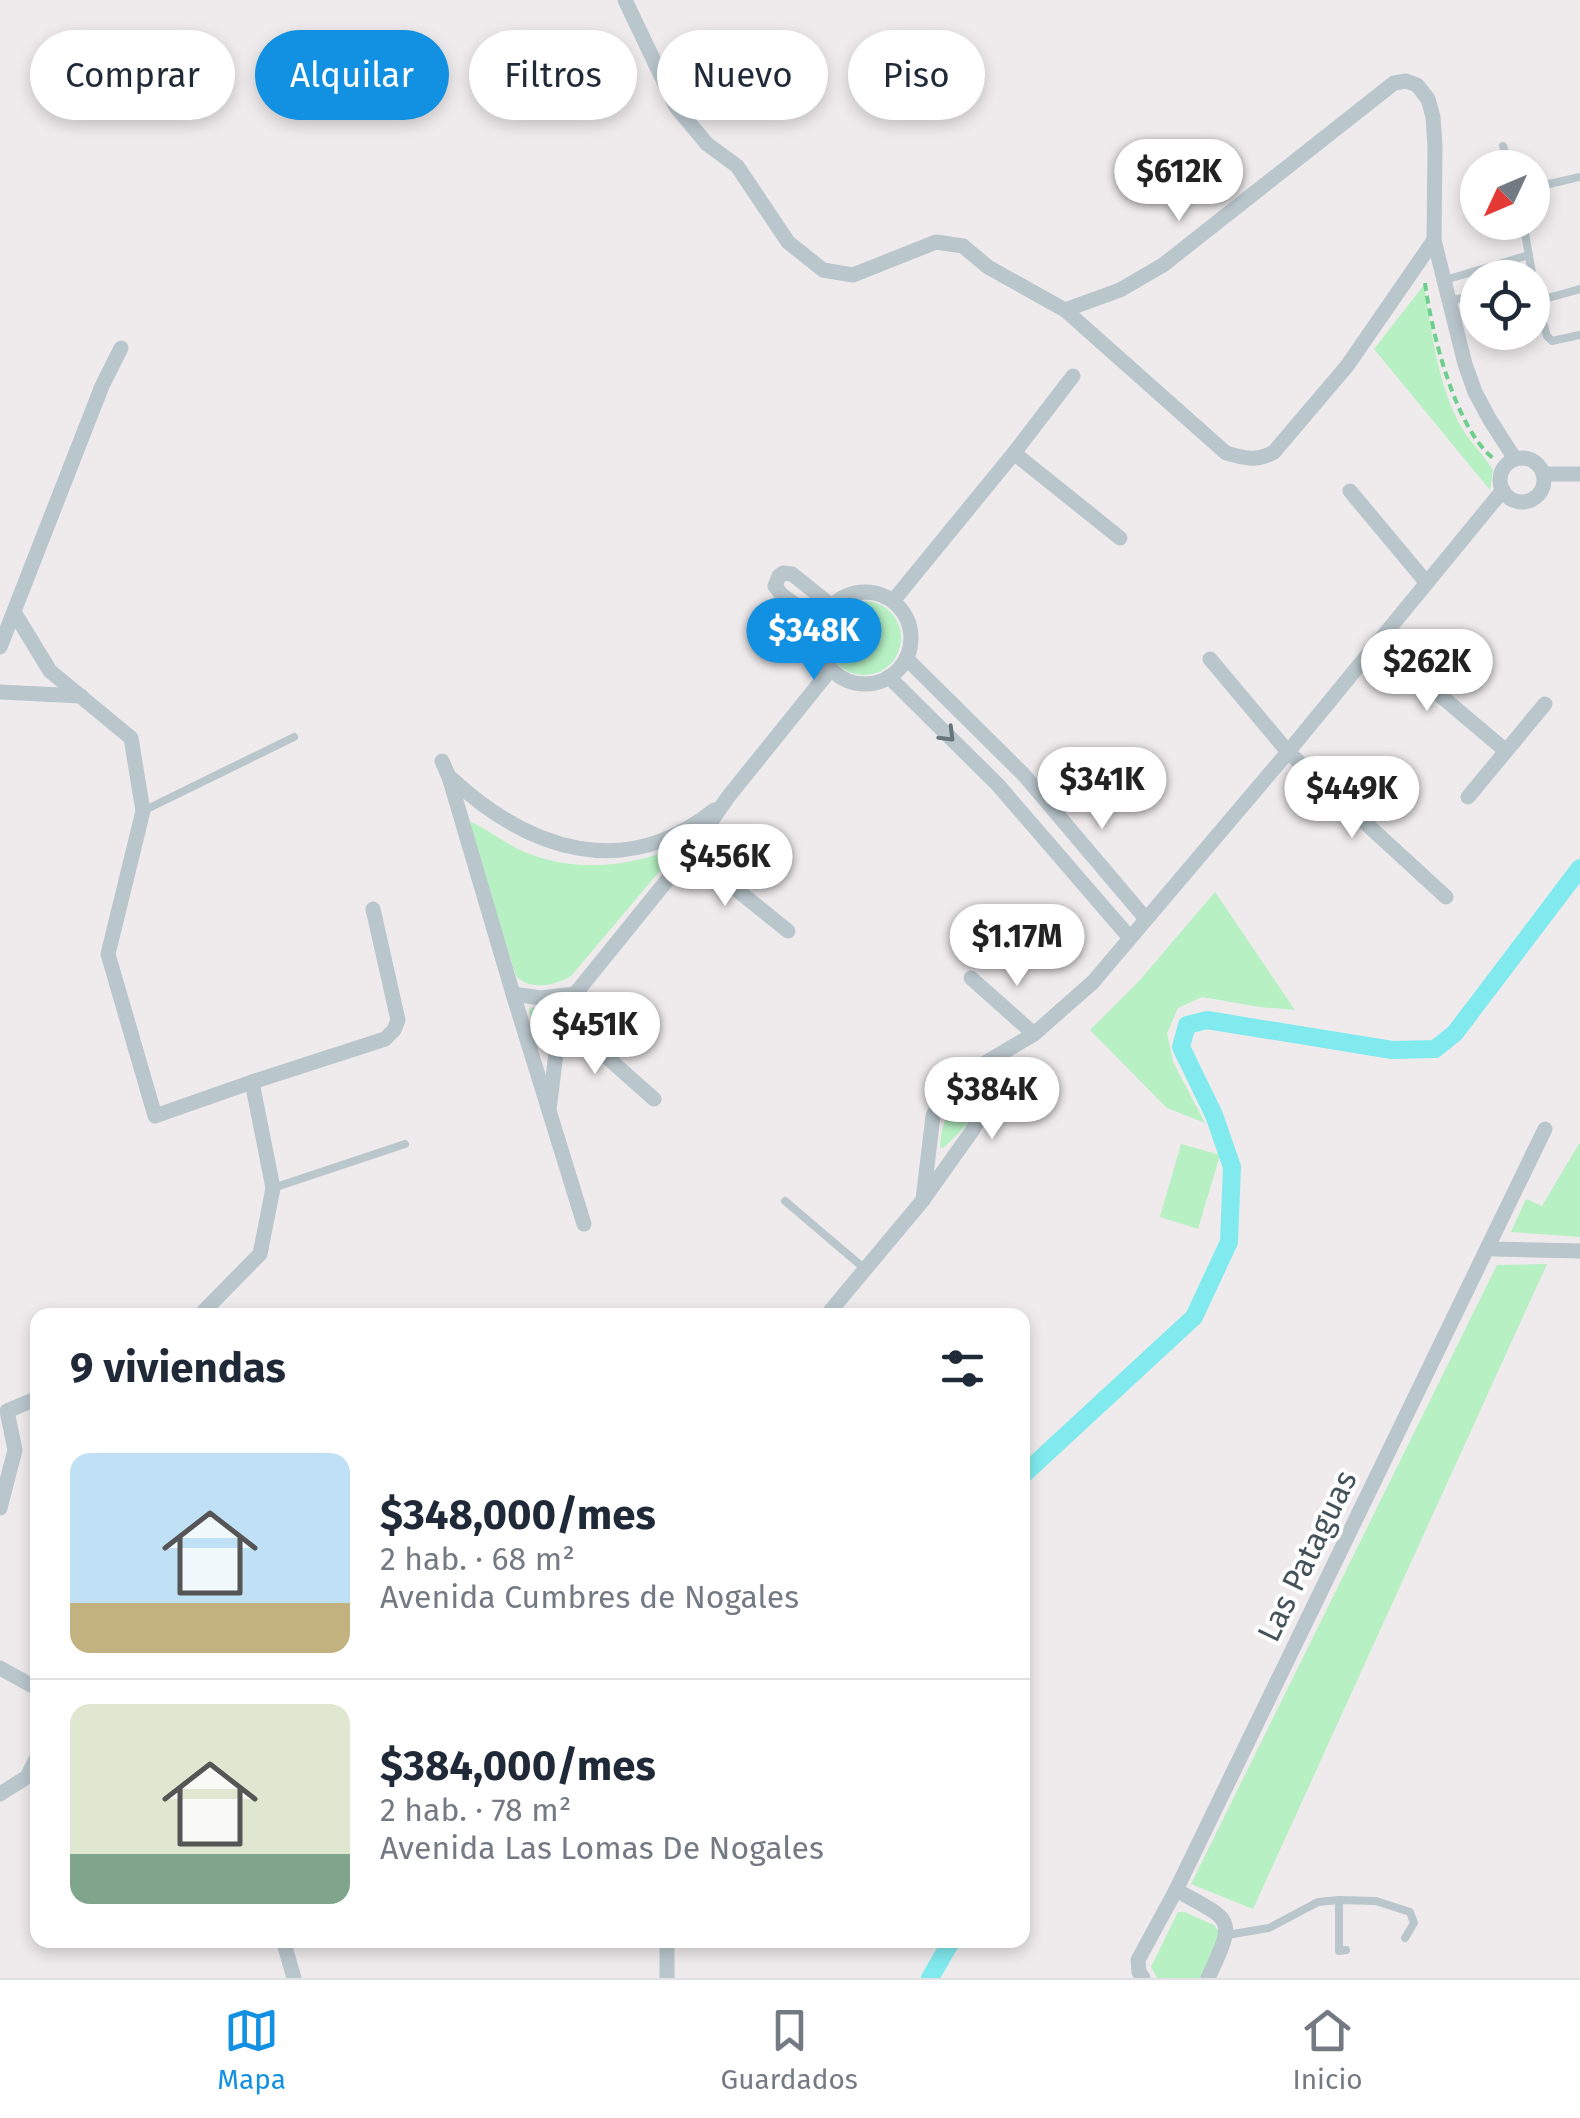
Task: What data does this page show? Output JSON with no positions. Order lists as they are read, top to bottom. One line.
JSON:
{"streets":{"street":["Las Pataguas"]},"north":"bottom left","page":{"chip":["Comprar","Alquilar","Filtros","Nuevo","Piso"],"price":["$612K","$348K","$262K","$341K","$449K","$456K","$1.17M","$451K","$384K"],"heading":"9 viviendas","list":[{"name":"$348,000/mes","note":"2 hab. · 68 m² · Avenida Cumbres de Nogales"},{"name":"$384,000/mes","note":"2 hab. · 78 m² · Avenida Las Lomas De Nogales"}],"tabs":["Mapa","Guardados","Inicio"]}}
